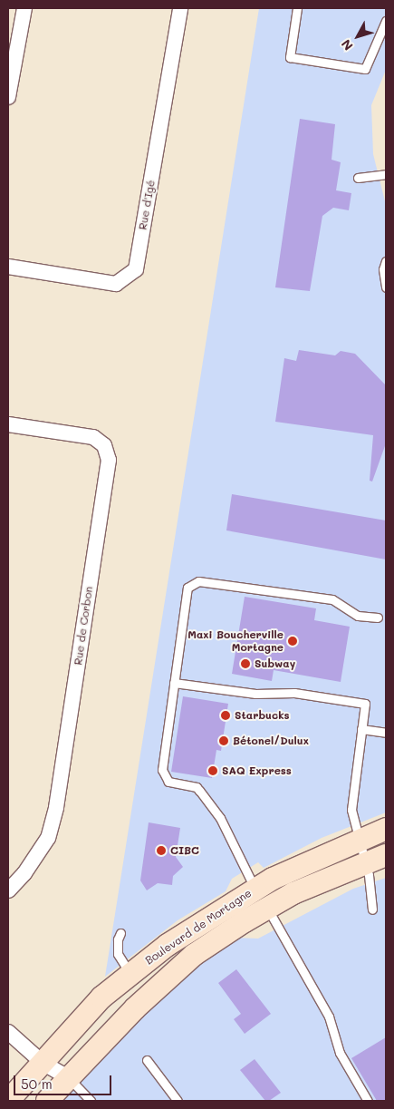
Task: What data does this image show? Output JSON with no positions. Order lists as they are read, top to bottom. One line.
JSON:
{"streets":{"main road":["Boulevard de Mortagne"],"street":["Rue d'Igé","Rue de Corbon"]},"places":["Maxi Boucherville Mortagne","Subway","Starbucks","Bétonel/Dulux","SAQ Express","CIBC"],"scale_bar":"50 m","north":"bottom left"}
